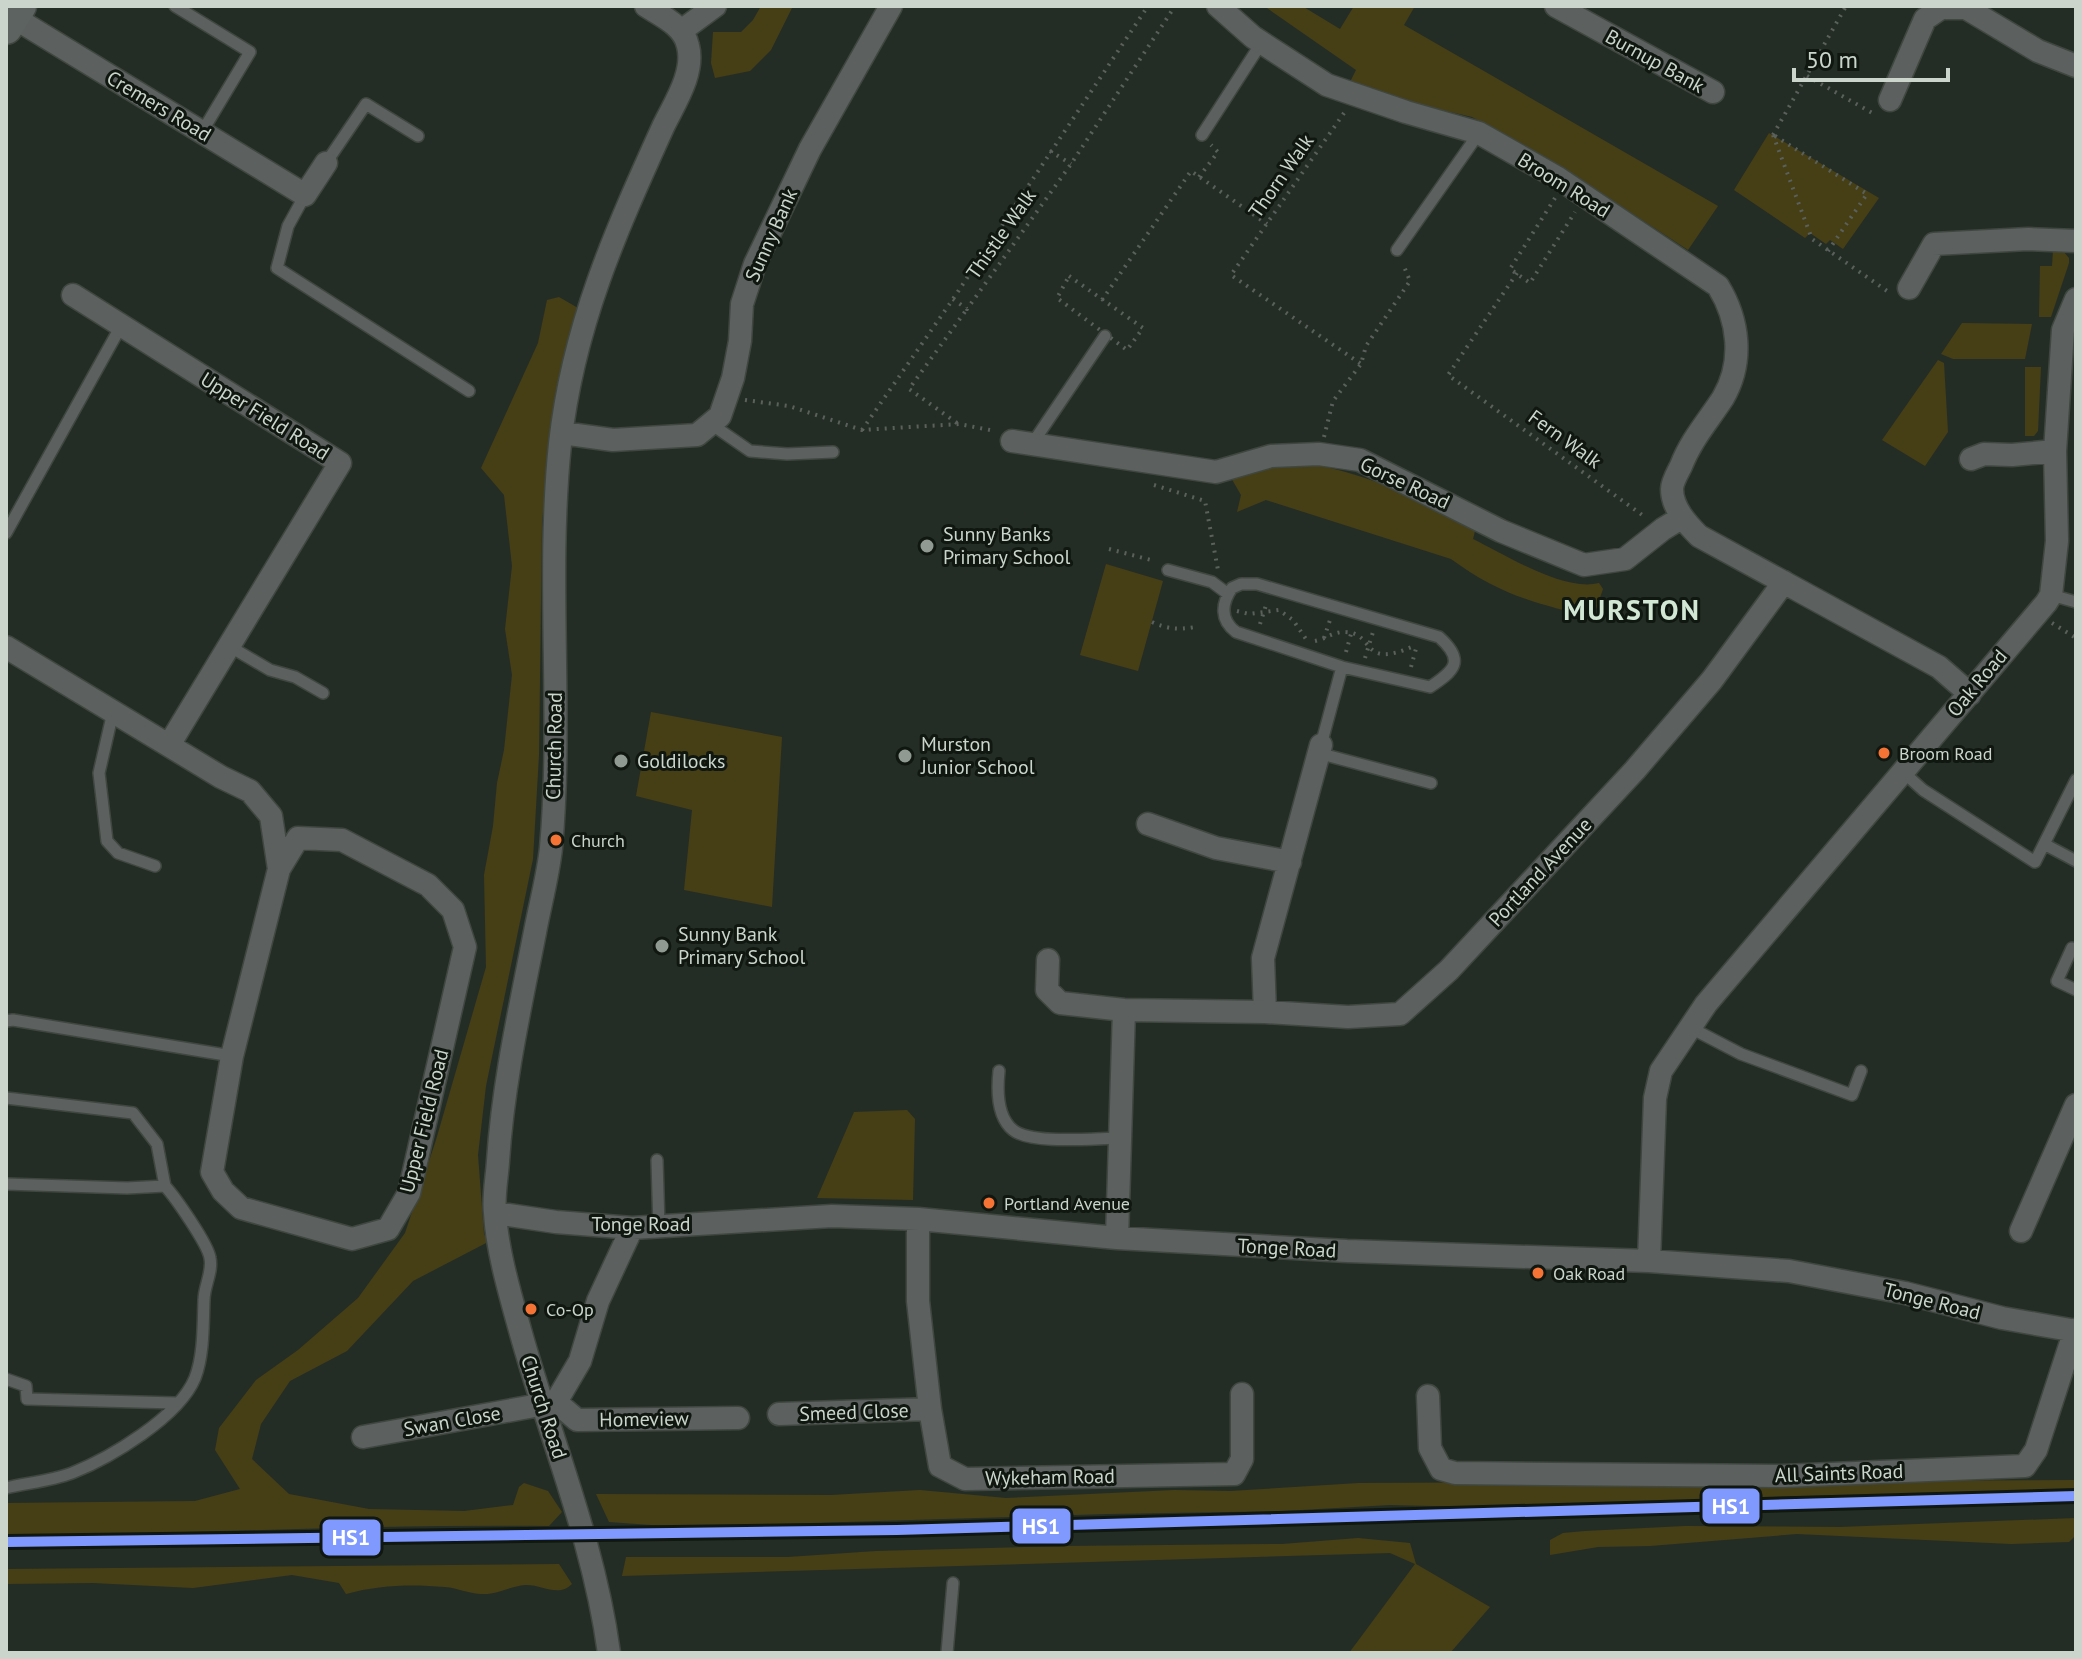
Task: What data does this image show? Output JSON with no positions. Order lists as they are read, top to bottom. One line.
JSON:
{"streets":{"street":["Burnup Bank","Cremers Road","Broom Road","Sunny Bank","Upper Field Road","Gorse Road","Oak Road","Church Road","Portland Avenue","Tonge Road","Smeed Close","Homeview","Swan Close","All Saints Road","Wykeham Road"],"path":["Thorn Walk","Thistle Walk","Fern Walk"]},"crossings":[["Thorn Walk","Broom Road"],["Broom Road","Fern Walk"],["Broom Road","Gorse Road"],["Fern Walk","Gorse Road"],["Oak Road","Tonge Road"],["Church Road","Tonge Road"],["Church Road","Homeview"],["Church Road","Swan Close"],["Tonge Road","All Saints Road"],["Tonge Road","Wykeham Road"],["Smeed Close","Wykeham Road"],["Homeview","Swan Close"]],"districts":["MURSTON"],"places":["Sunny Banks Primary School","Broom Road","Murston Junior School","Goldilocks","Church","Sunny Bank Primary School","Portland Avenue","Oak Road","Co-Op"],"lines":["transit line HS1"],"scale_bar":"50 m"}
